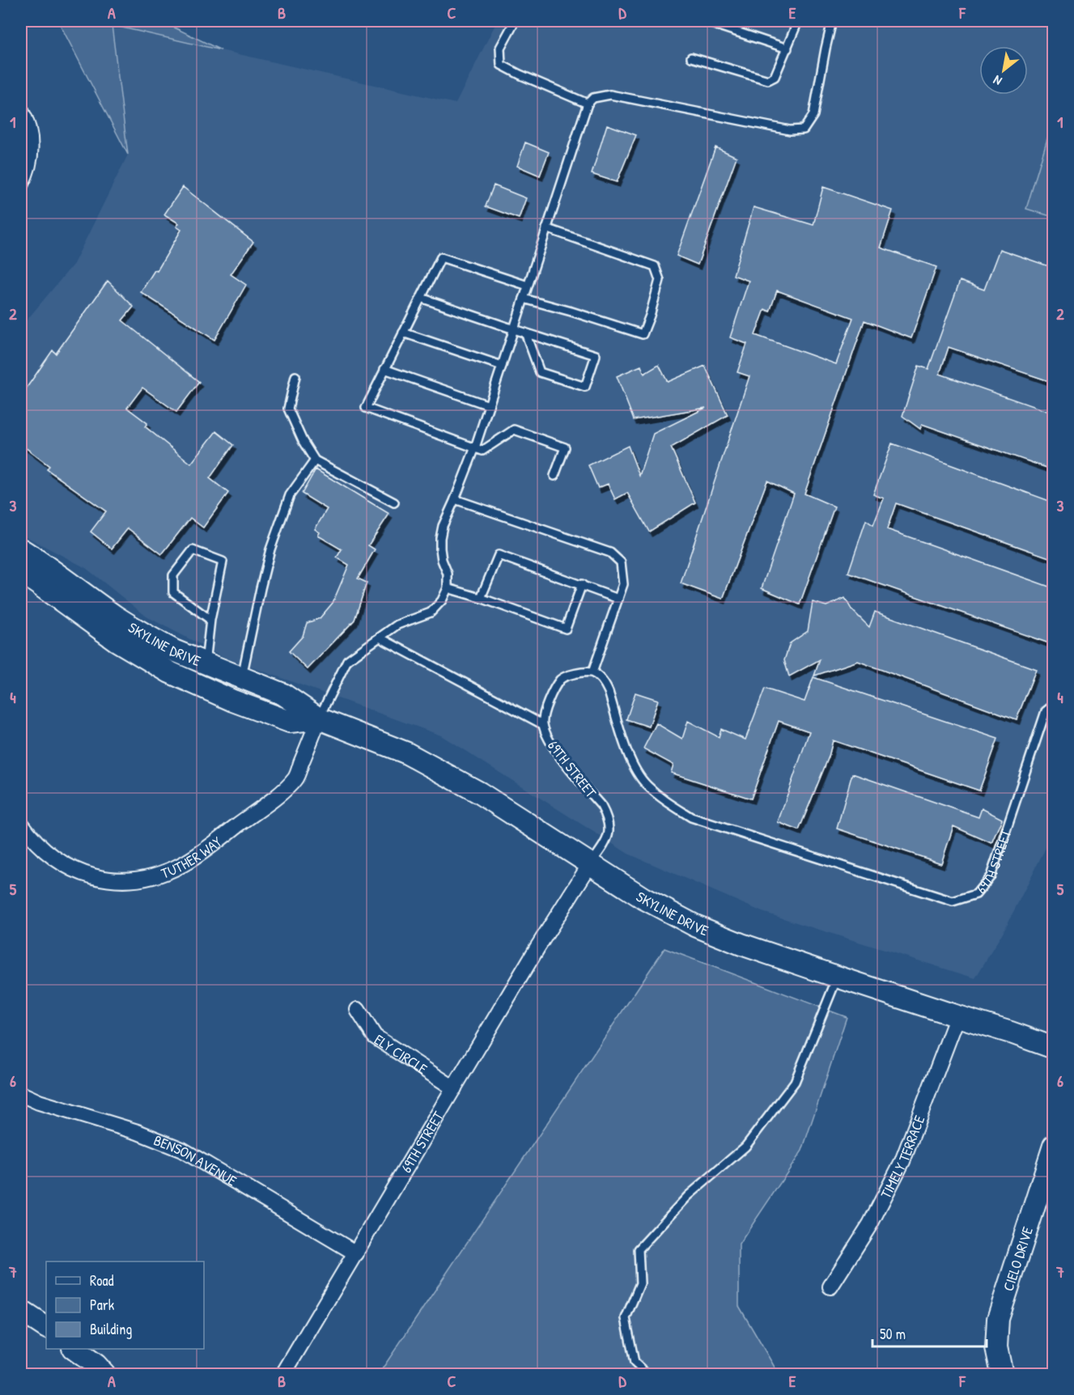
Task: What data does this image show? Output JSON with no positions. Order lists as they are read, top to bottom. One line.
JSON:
{"streets":{"main road":["SKYLINE DRIVE","CIELO DRIVE"],"street":["69TH STREET","TUTHER WAY","ELY CIRCLE","TIMELY TERRACE","BENSON AVENUE"]},"crossings":[["SKYLINE DRIVE","69TH STREET"],["SKYLINE DRIVE","TUTHER WAY"],["SKYLINE DRIVE","TIMELY TERRACE"],["69TH STREET","ELY CIRCLE"],["69TH STREET","BENSON AVENUE"]],"legend":["Road","Park","Building"],"scale_bar":"50 m","north":"bottom left","grid":{"columns":["A","B","C","D","E","F"],"rows":["1","2","3","4","5","6","7"]}}
